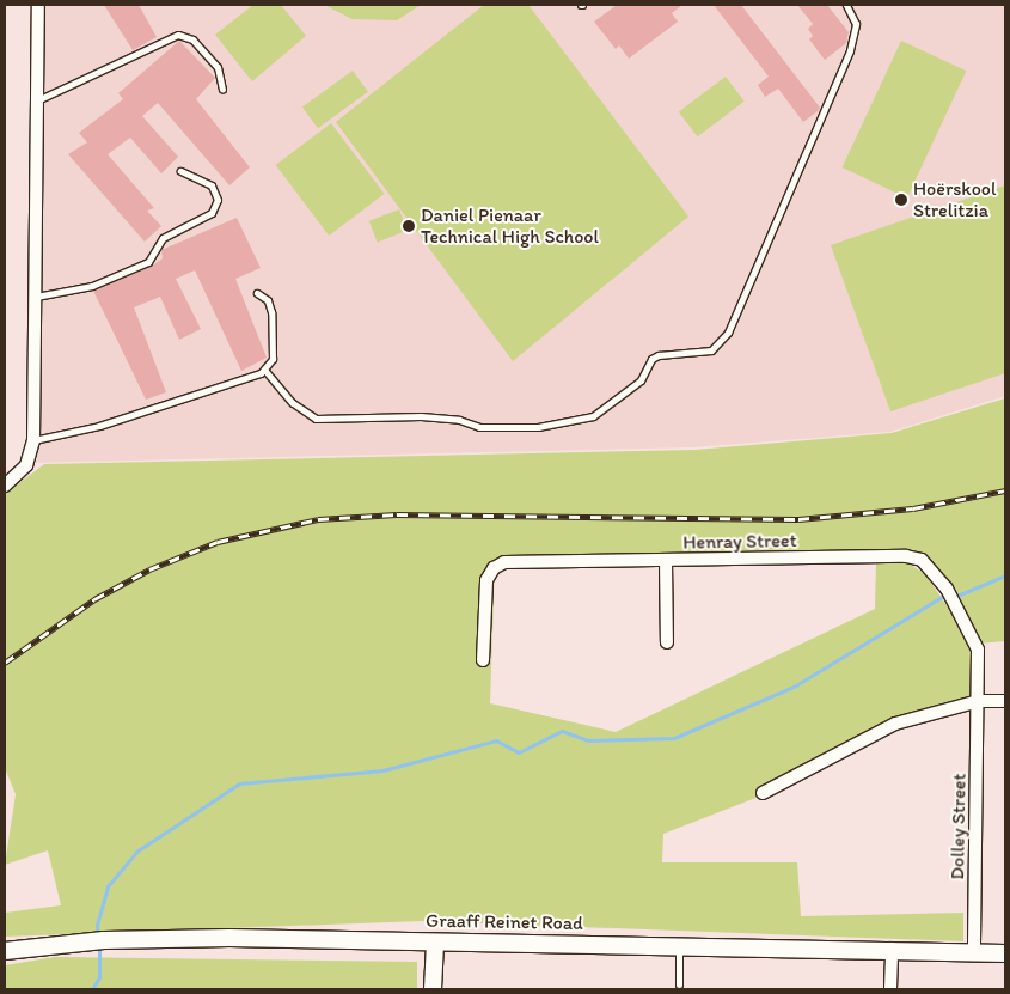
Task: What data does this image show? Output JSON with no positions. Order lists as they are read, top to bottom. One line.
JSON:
{"streets":{"main road":["Graaff Reinet Road"],"street":["Henray Street","Dolley Street"]},"crossings":[["Henray Street","Dolley Street"],["Dolley Street","Graaff Reinet Road"]],"places":["Hoërskool Strelitzia","Daniel Pienaar Technical High School"]}
